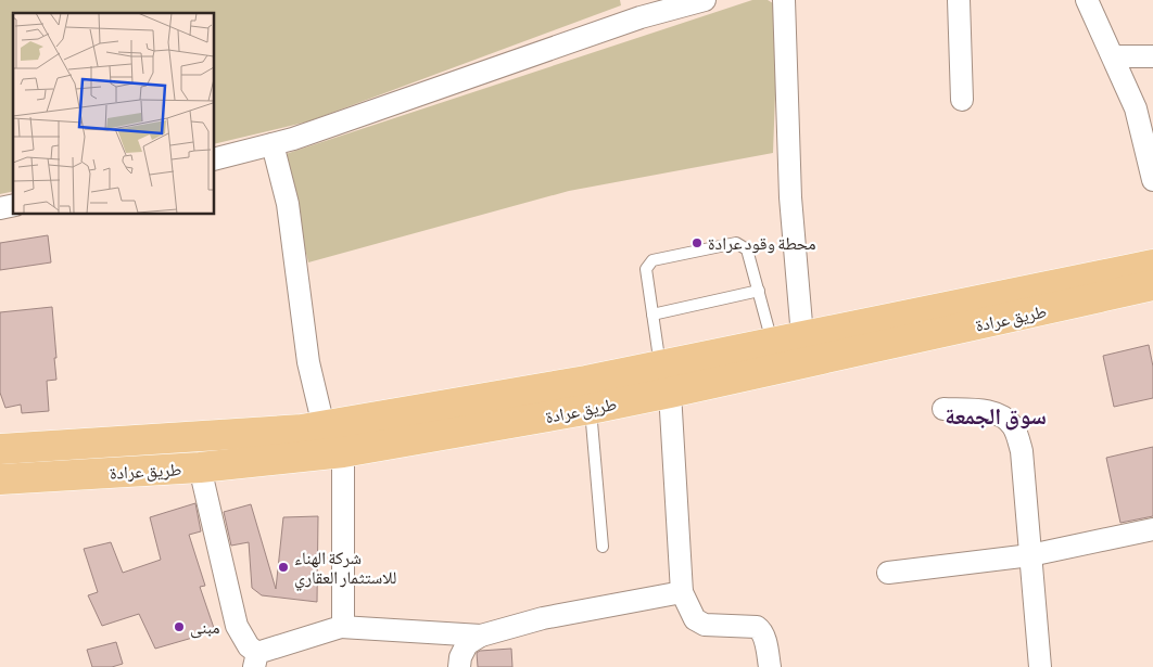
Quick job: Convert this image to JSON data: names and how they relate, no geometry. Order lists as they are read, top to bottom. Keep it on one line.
{"streets":{"main road":["طريق عرادة"]},"districts":["سوق الجمعة"],"places":["محطة وقود عرادة","شركة الهناء للاستثمار العقاري","مبنى"]}
